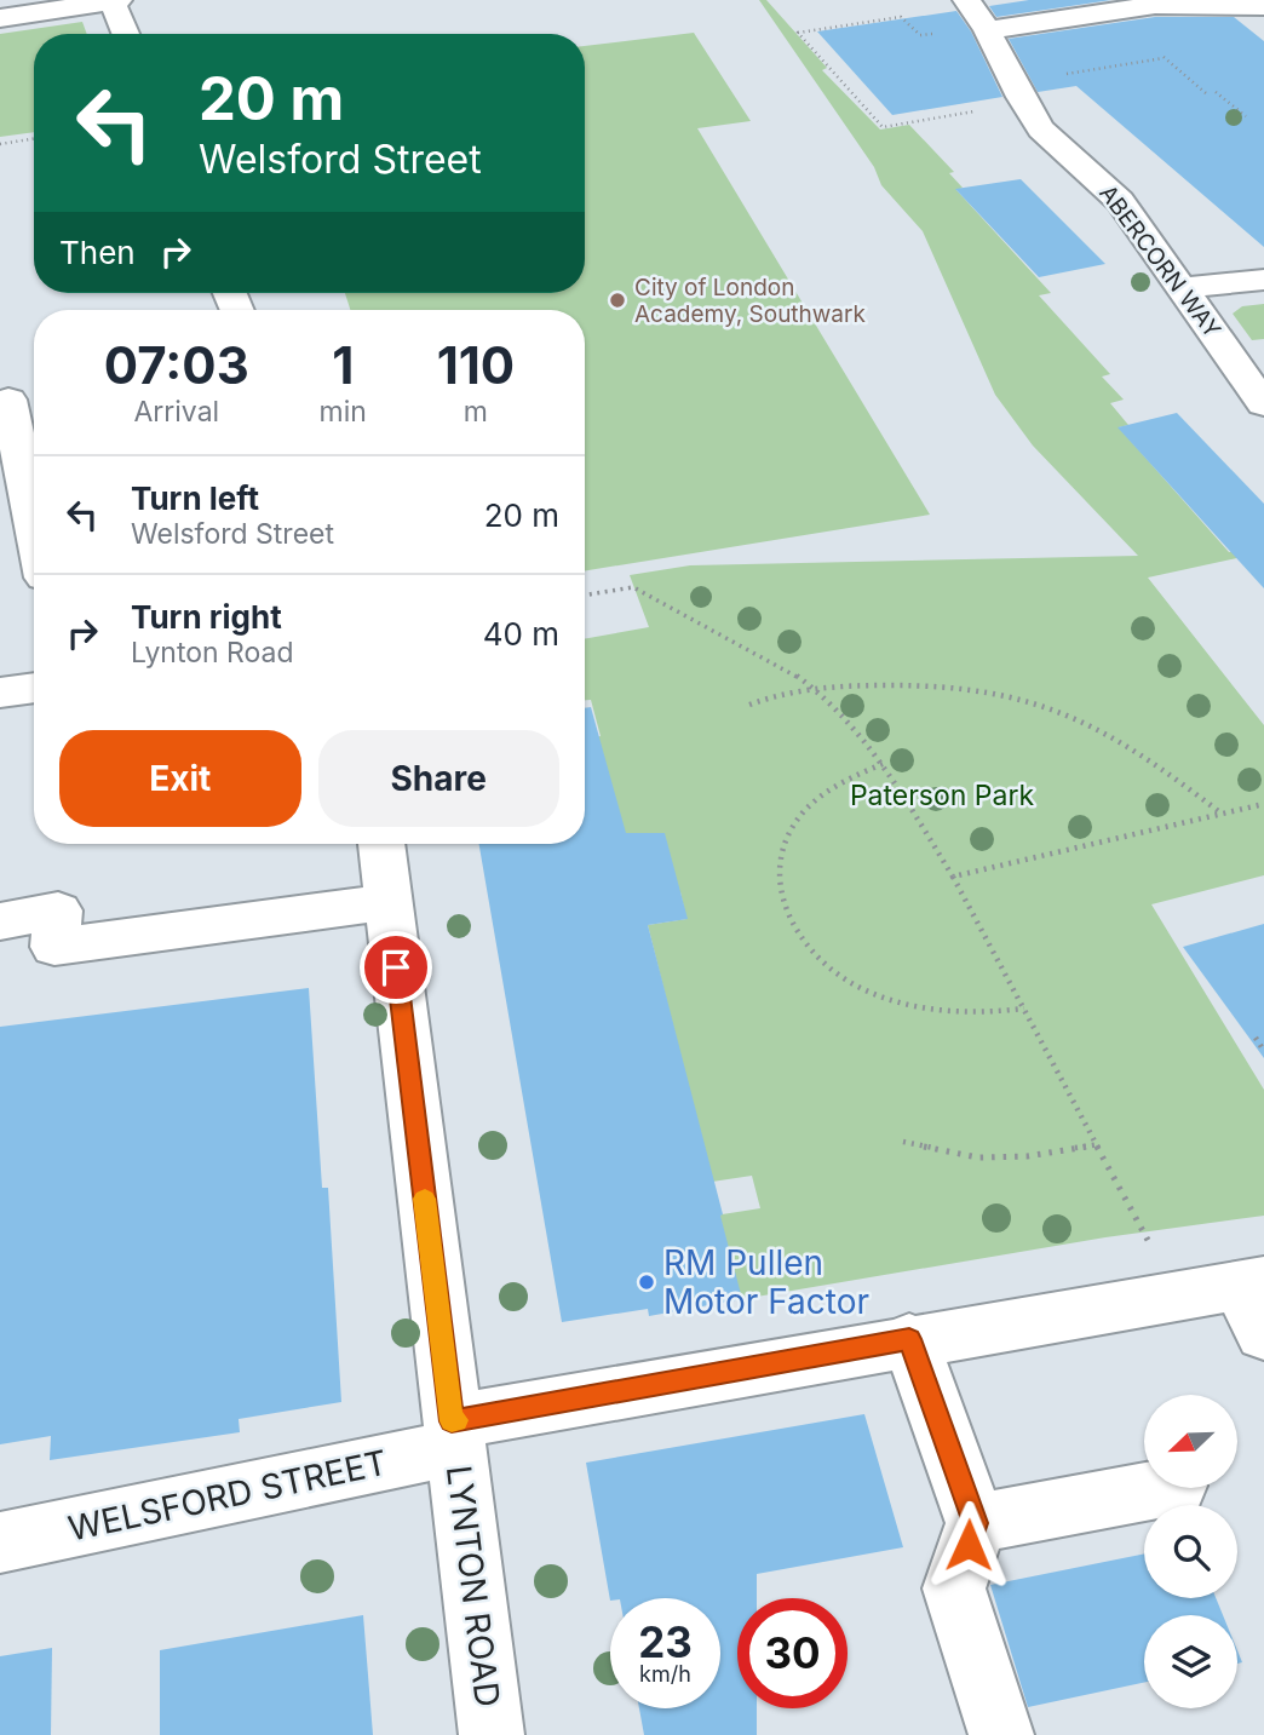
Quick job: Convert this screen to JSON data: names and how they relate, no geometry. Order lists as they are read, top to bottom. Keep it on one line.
{"streets":{"street":["ABERCORN WAY","WELSFORD STREET","LYNTON ROAD"]},"crossings":[["WELSFORD STREET","LYNTON ROAD"]],"parks":["Paterson Park"],"places":["City of London Academy, Southwark","RM Pullen Motor Factor"],"north":"bottom left","page":{"turn":["20 m","Welsford Street"],"then":"Then","eta":["07:03","Arrival","1","min","110","m"],"list":[{"name":"Turn left","note":"Welsford Street","value":"20 m"},{"name":"Turn right","note":"Lynton Road","value":"40 m"}],"buttons":["Exit","Share"],"speed":"23 km/h","limit":"30"}}
